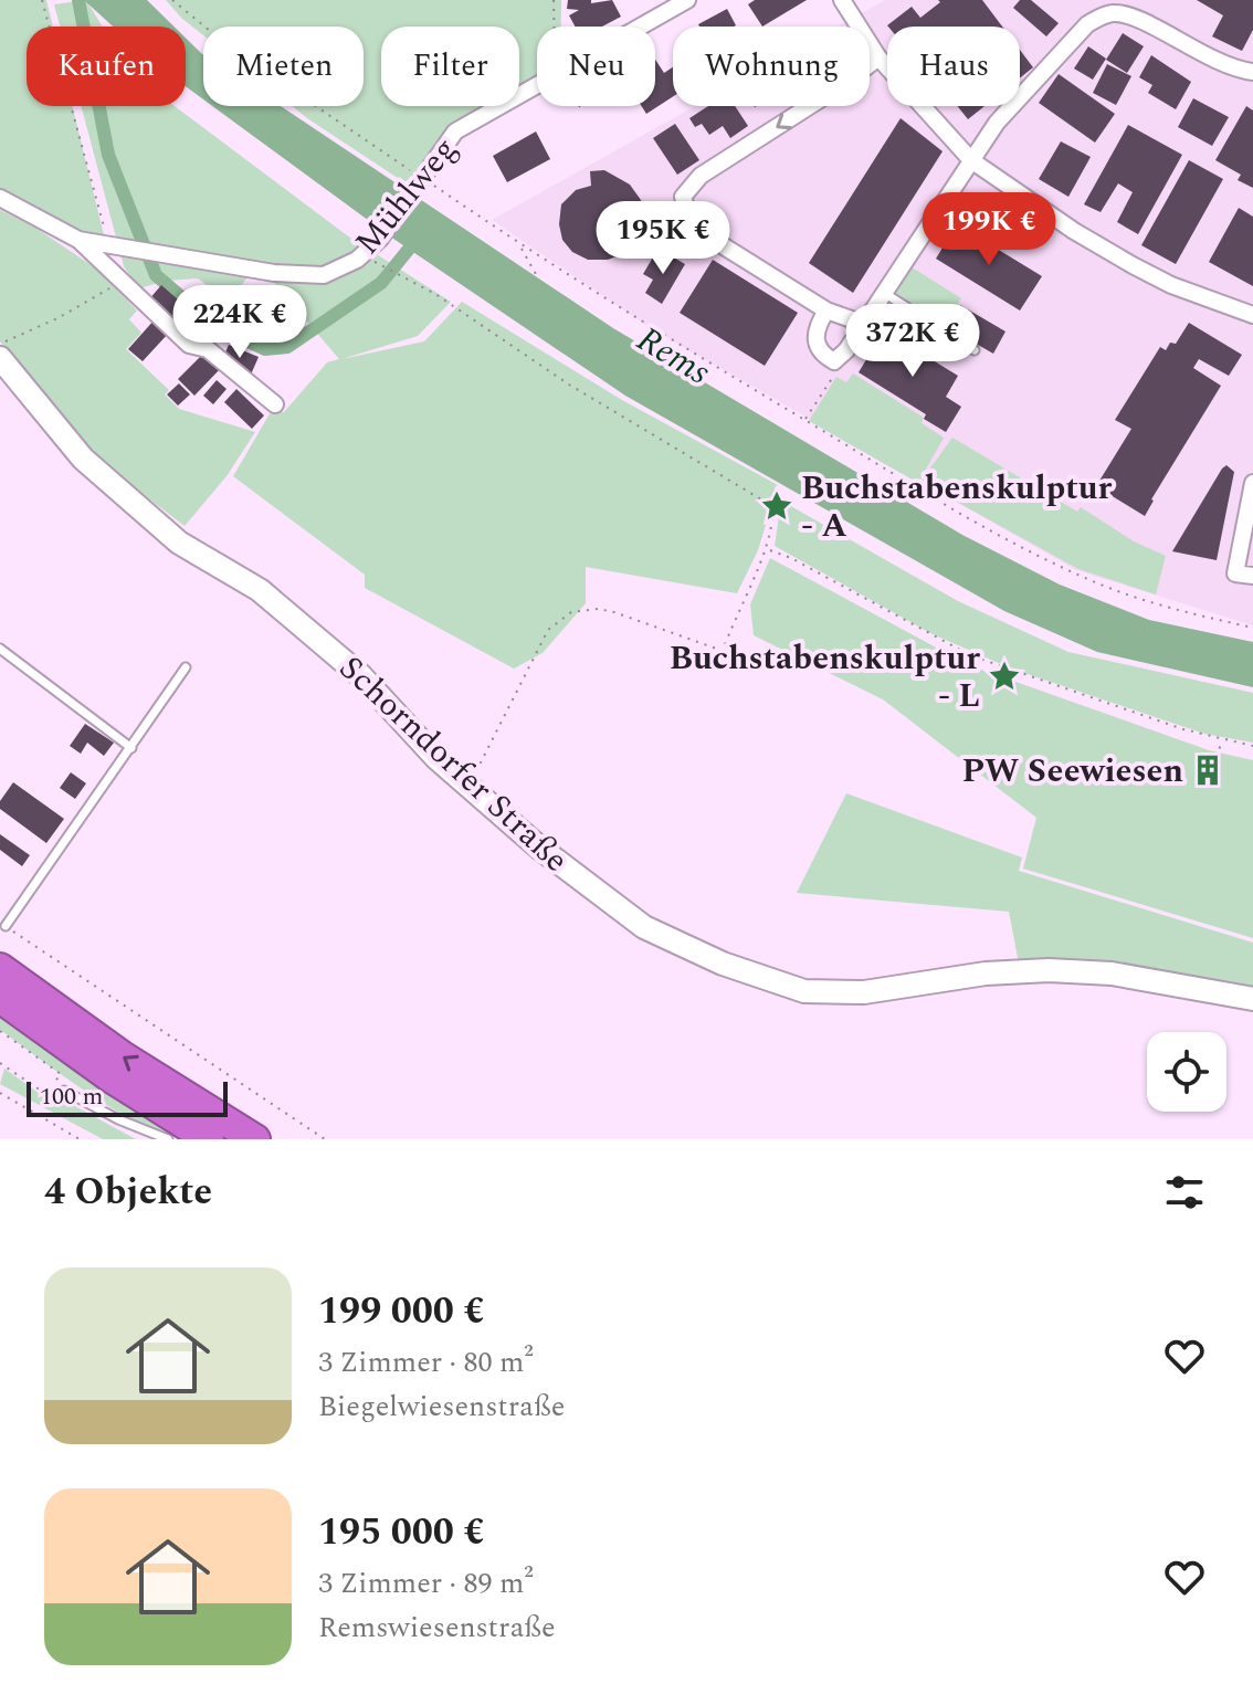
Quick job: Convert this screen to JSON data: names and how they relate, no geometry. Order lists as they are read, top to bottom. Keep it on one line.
{"streets":{"main road":["Schorndorfer Straße"],"street":["Mühlweg"]},"water":["Rems"],"places":{"place":["Buchstabenskulptur - A","Buchstabenskulptur - L"],"building":["PW Seewiesen"]},"scale_bar":"100 m","page":{"chip":["Kaufen","Mieten","Filter","Neu","Wohnung","Haus"],"price":["199K €","195K €","224K €","372K €"],"scale":"100 m","heading":"4 Objekte","list":[{"name":"199 000 €","note":"3 Zimmer · 80 m² · Biegelwiesenstraße"},{"name":"195 000 €","note":"3 Zimmer · 89 m² · Remswiesenstraße"}]}}
